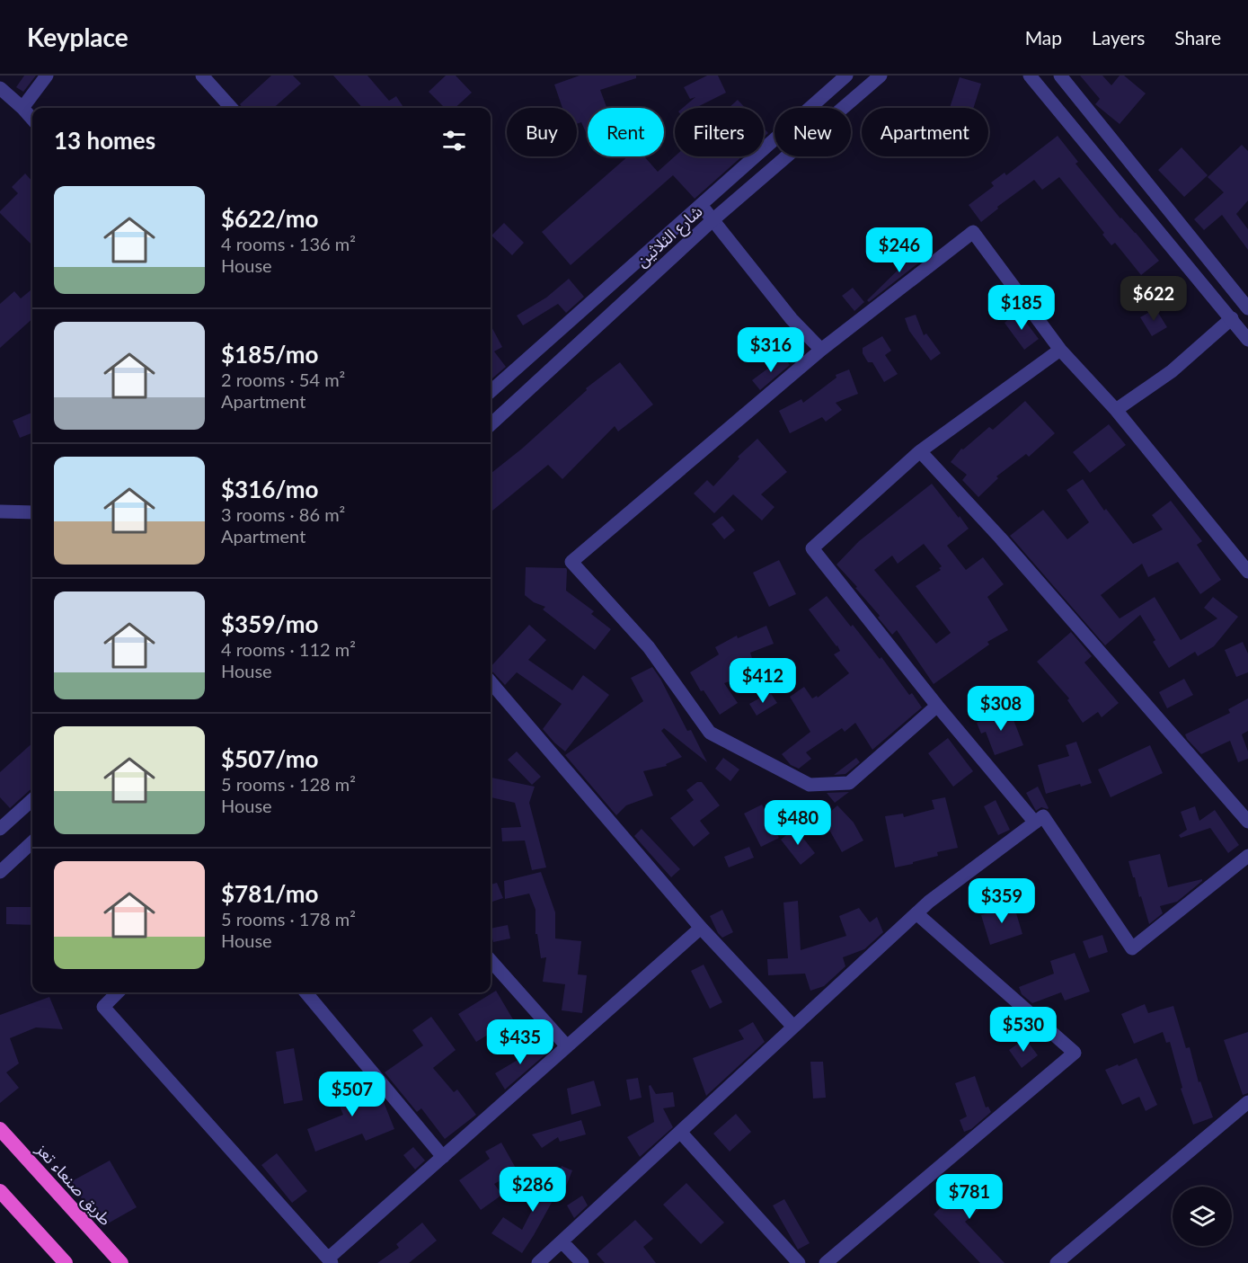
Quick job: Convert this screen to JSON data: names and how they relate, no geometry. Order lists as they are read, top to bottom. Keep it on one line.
{"streets":{"highway":["طريق صنعاء تعز"],"street":["شارع الثلاثين"]},"page":{"header":"Keyplace","nav":["Map","Layers","Share"],"chip":["Buy","Rent","Filters","New","Apartment"],"heading":"13 homes","list":[{"name":"$622/mo","note":"4 rooms · 136 m² · House"},{"name":"$185/mo","note":"2 rooms · 54 m² · Apartment"},{"name":"$316/mo","note":"3 rooms · 86 m² · Apartment"},{"name":"$359/mo","note":"4 rooms · 112 m² · House"},{"name":"$507/mo","note":"5 rooms · 128 m² · House"},{"name":"$781/mo","note":"5 rooms · 178 m² · House"}],"price":["$246","$622","$185","$316","$412","$308","$480","$359","$530","$435","$507","$286","$781"]}}
